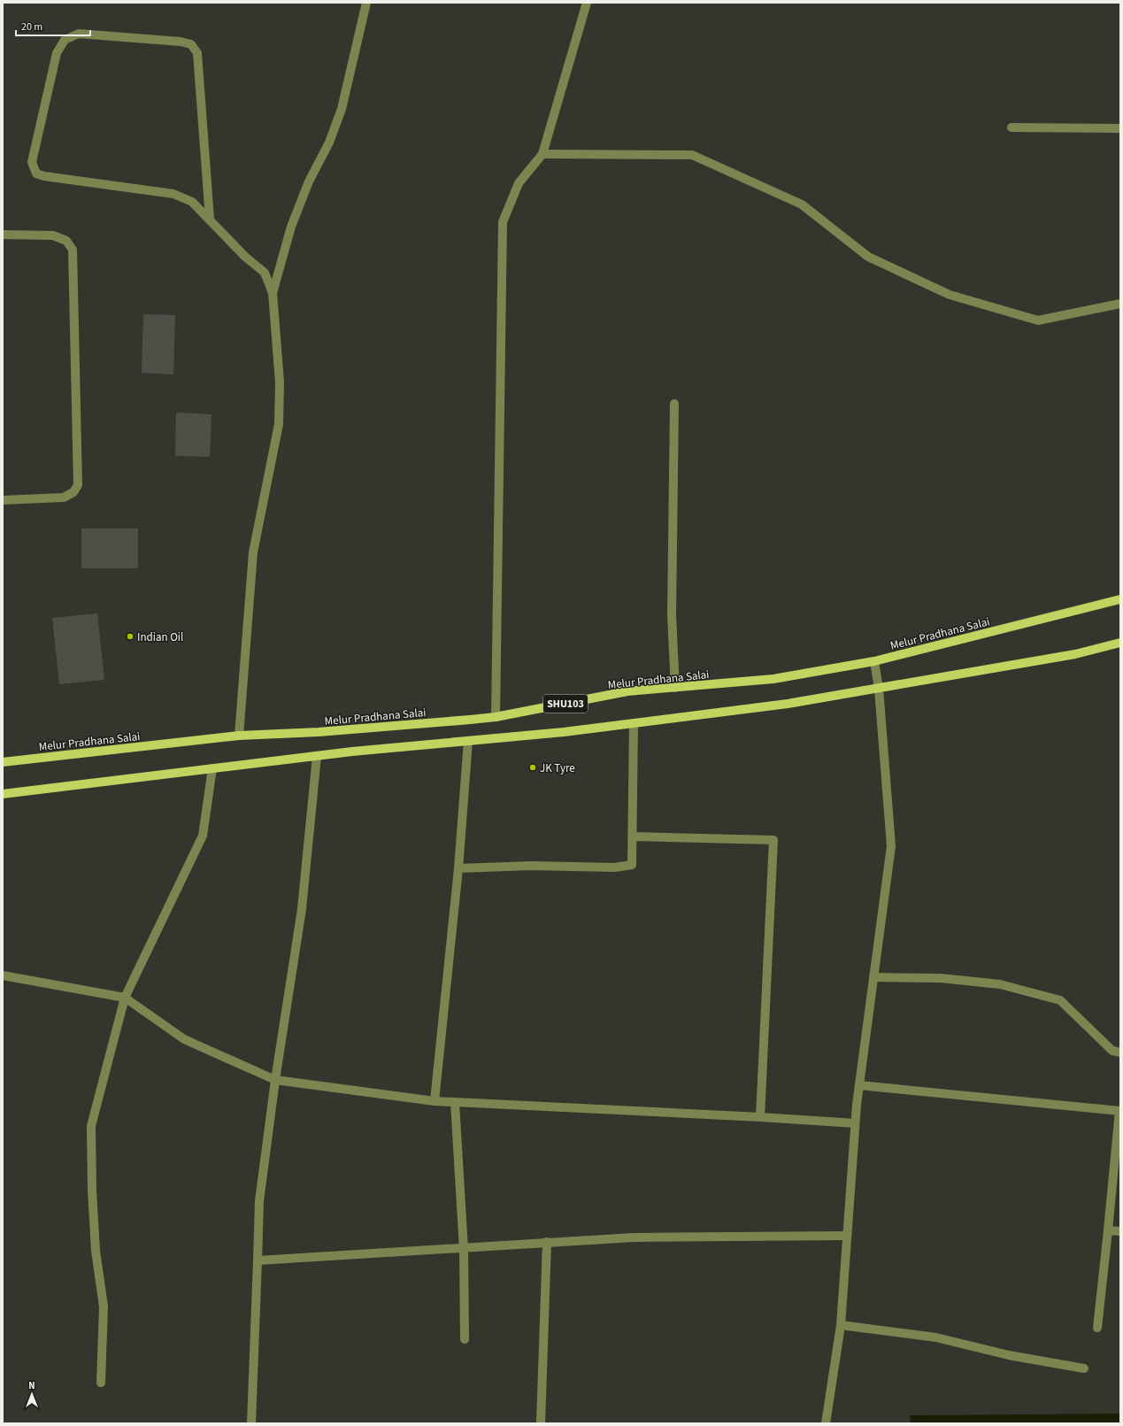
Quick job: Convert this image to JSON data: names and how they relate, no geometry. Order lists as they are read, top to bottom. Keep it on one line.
{"streets":{"main road":["Melur Pradhana Salai","SHU103"]},"places":["Indian Oil","JK Tyre"],"scale_bar":"20 m","north":"top"}
